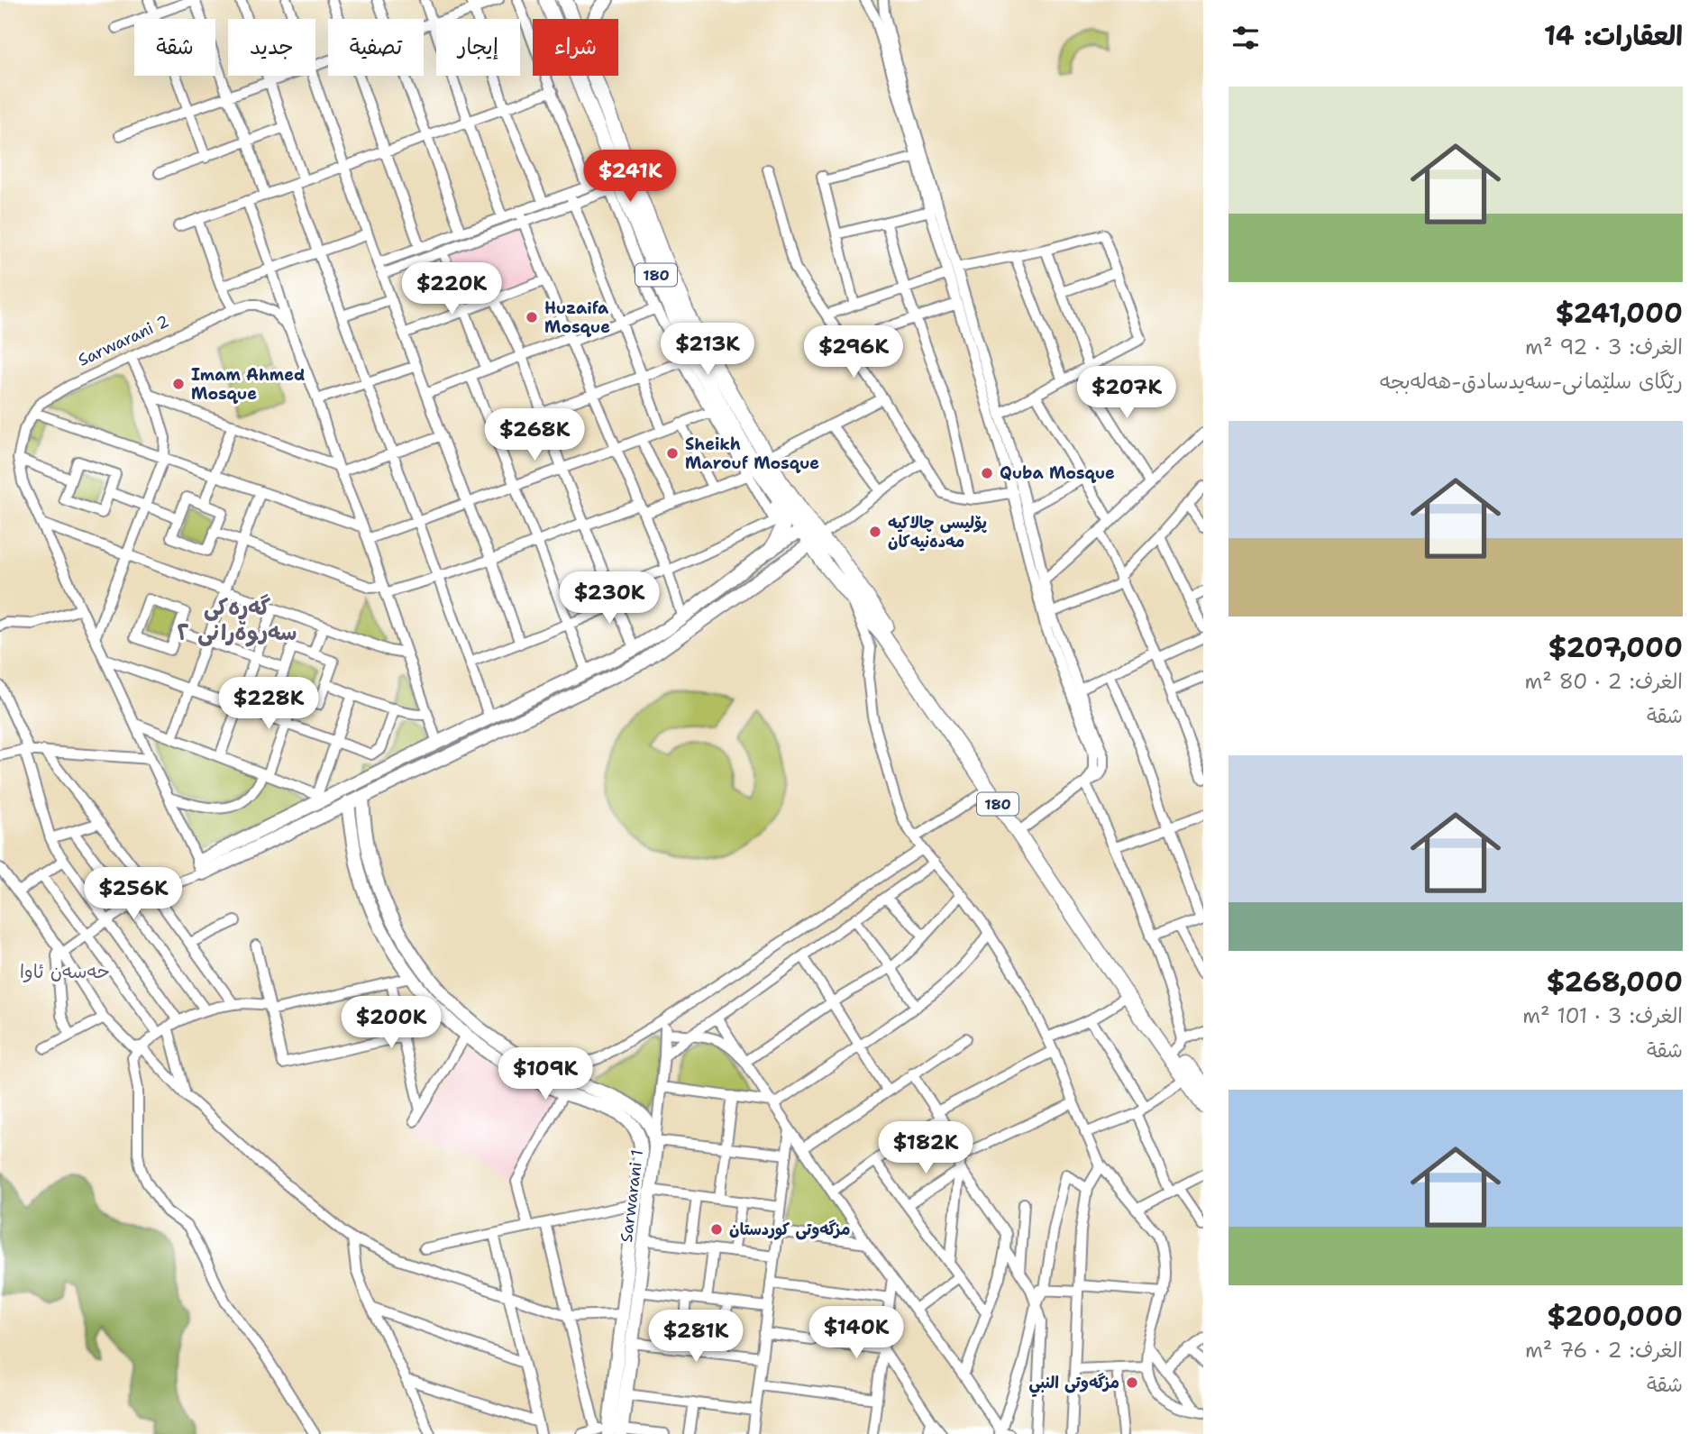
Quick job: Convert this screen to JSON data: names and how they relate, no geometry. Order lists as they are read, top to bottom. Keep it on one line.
{"streets":{"highway":["180"],"main road":["Sarwarani 1"],"street":["Sarwarani 2"]},"districts":["گەڕەکی سەروەرانی ٢","حەسەن ئاوا"],"places":["Huzaifa Mosque","Imam Ahmed Mosque","Sheikh Marouf Mosque","Quba Mosque","پۆلیسی چالاکیە مەدەنیەکان","مزگەوتی کوردستان","مزگەوتی النبي"],"page":{"heading":"العقارات: 14","chip":["شراء","إيجار","تصفية","جديد","شقة"],"list":[{"name":"$241,000","note":"الغرف: 3 · 92 m² · رێگای سلێمانی-سەیدسادق-هەلەبجە"},{"name":"$207,000","note":"الغرف: 2 · 80 m² · شقة"},{"name":"$268,000","note":"الغرف: 3 · 101 m² · شقة"},{"name":"$200,000","note":"الغرف: 2 · 76 m² · شقة"}],"price":["$241K","$220K","$213K","$296K","$207K","$268K","$230K","$228K","$256K","$200K","$109K","$182K","$140K","$281K"]}}
